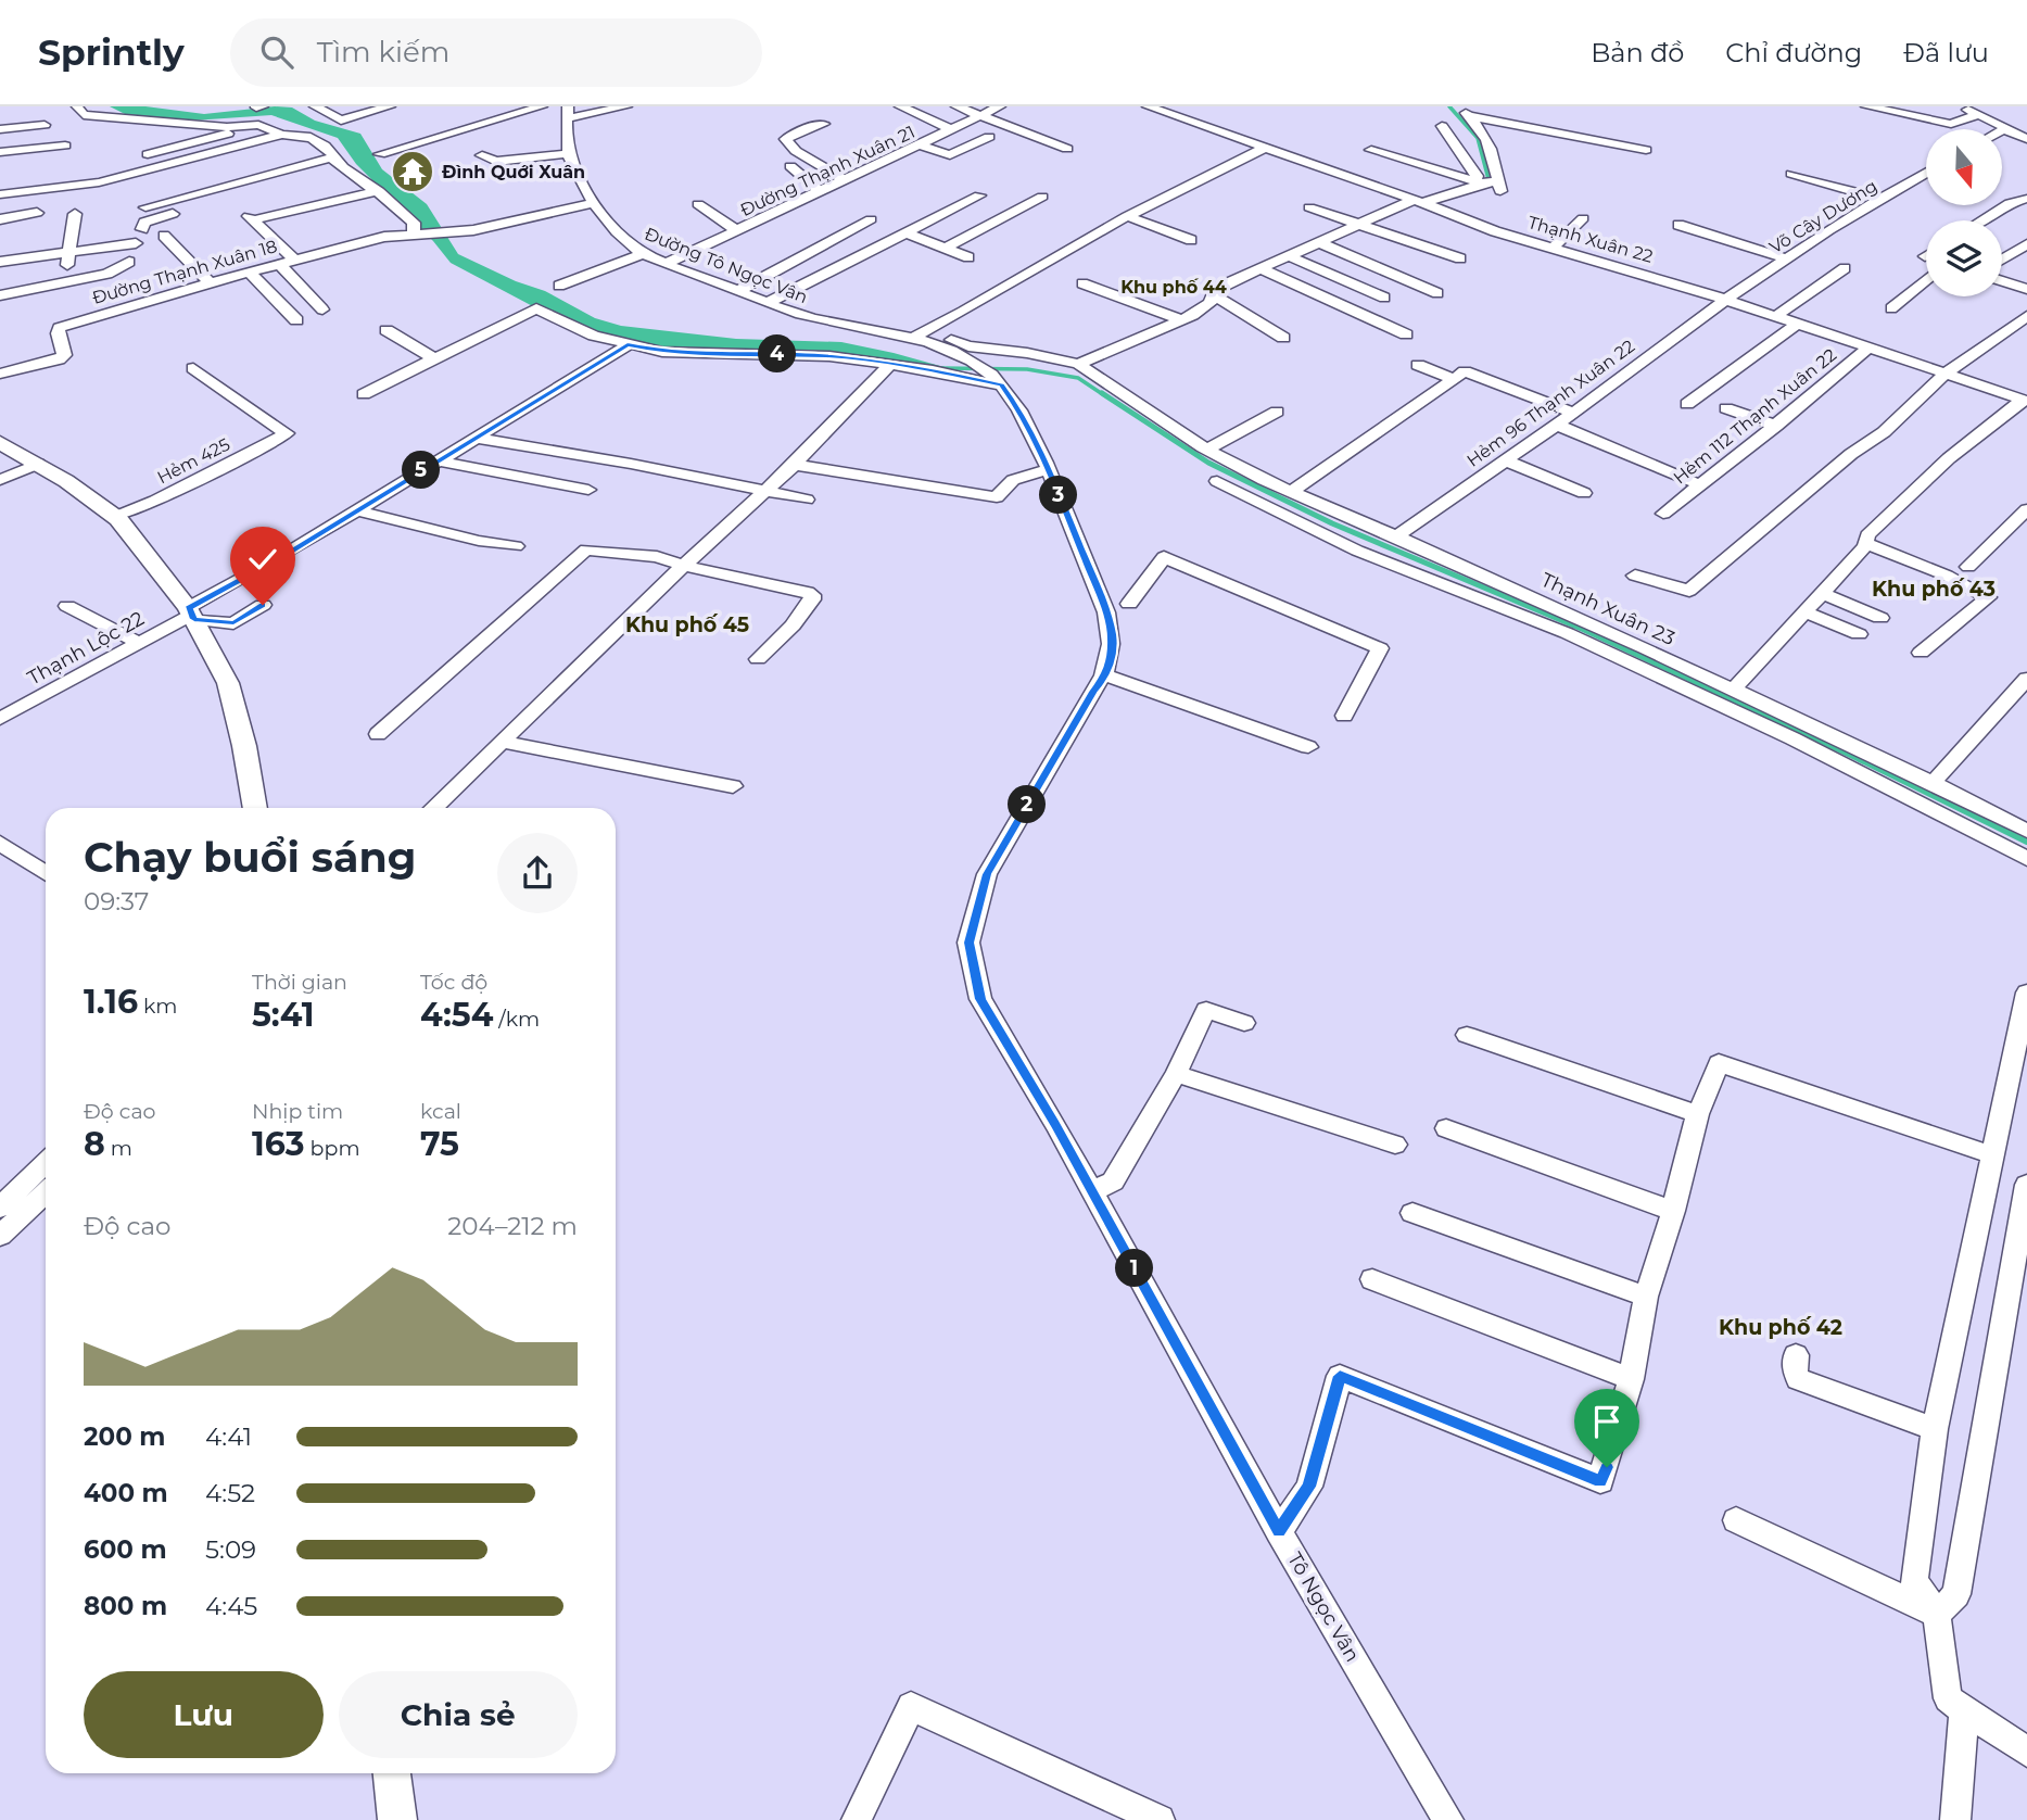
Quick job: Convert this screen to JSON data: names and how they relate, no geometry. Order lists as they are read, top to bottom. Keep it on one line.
{"streets":{"street":["Đường Thạnh Xuân 21","Võ Cây Dương","Thạnh Xuân 22","Đường Tô Ngọc Vân","Đường Thạnh Xuân 18","Hẻm 96 Thạnh Xuân 22","Hẻm 112 Thạnh Xuân 22","Hẻm 425","Thạnh Xuân 23","Thạnh Lộc 22","Tô Ngọc Vân"]},"crossings":[["Đường Thạnh Xuân 21","Đường Tô Ngọc Vân"],["Võ Cây Dương","Thạnh Xuân 22"],["Võ Cây Dương","Hẻm 96 Thạnh Xuân 22"],["Thạnh Xuân 22","Hẻm 96 Thạnh Xuân 22"],["Thạnh Xuân 22","Hẻm 112 Thạnh Xuân 22"],["Đường Tô Ngọc Vân","Đường Thạnh Xuân 18"],["Đường Tô Ngọc Vân","Tô Ngọc Vân"],["Hẻm 96 Thạnh Xuân 22","Thạnh Xuân 23"]],"districts":["Khu phố 44","Khu phố 43","Khu phố 45","Khu phố 42"],"places":{"temple":["Đình Quới Xuân"]},"north":"bottom","page":{"header":"Sprintly","search":"Tìm kiếm","nav":["Bản đồ","Chỉ đường","Đã lưu"],"pins":["4","5","3","2","1"],"heading":["Chạy buổi sáng","09:37"],"stats":[["1.16 km"],["Thời gian","5:41"],["Tốc độ","4:54 /km"],["Độ cao","8 m"],["Nhịp tim","163 bpm"],["kcal","75"]],"chart":["Độ cao","204–212 m"],"list":[{"name":"200 m","note":"4:41"},{"name":"400 m","note":"4:52"},{"name":"600 m","note":"5:09"},{"name":"800 m","note":"4:45"}],"buttons":["Lưu","Chia sẻ"]}}
